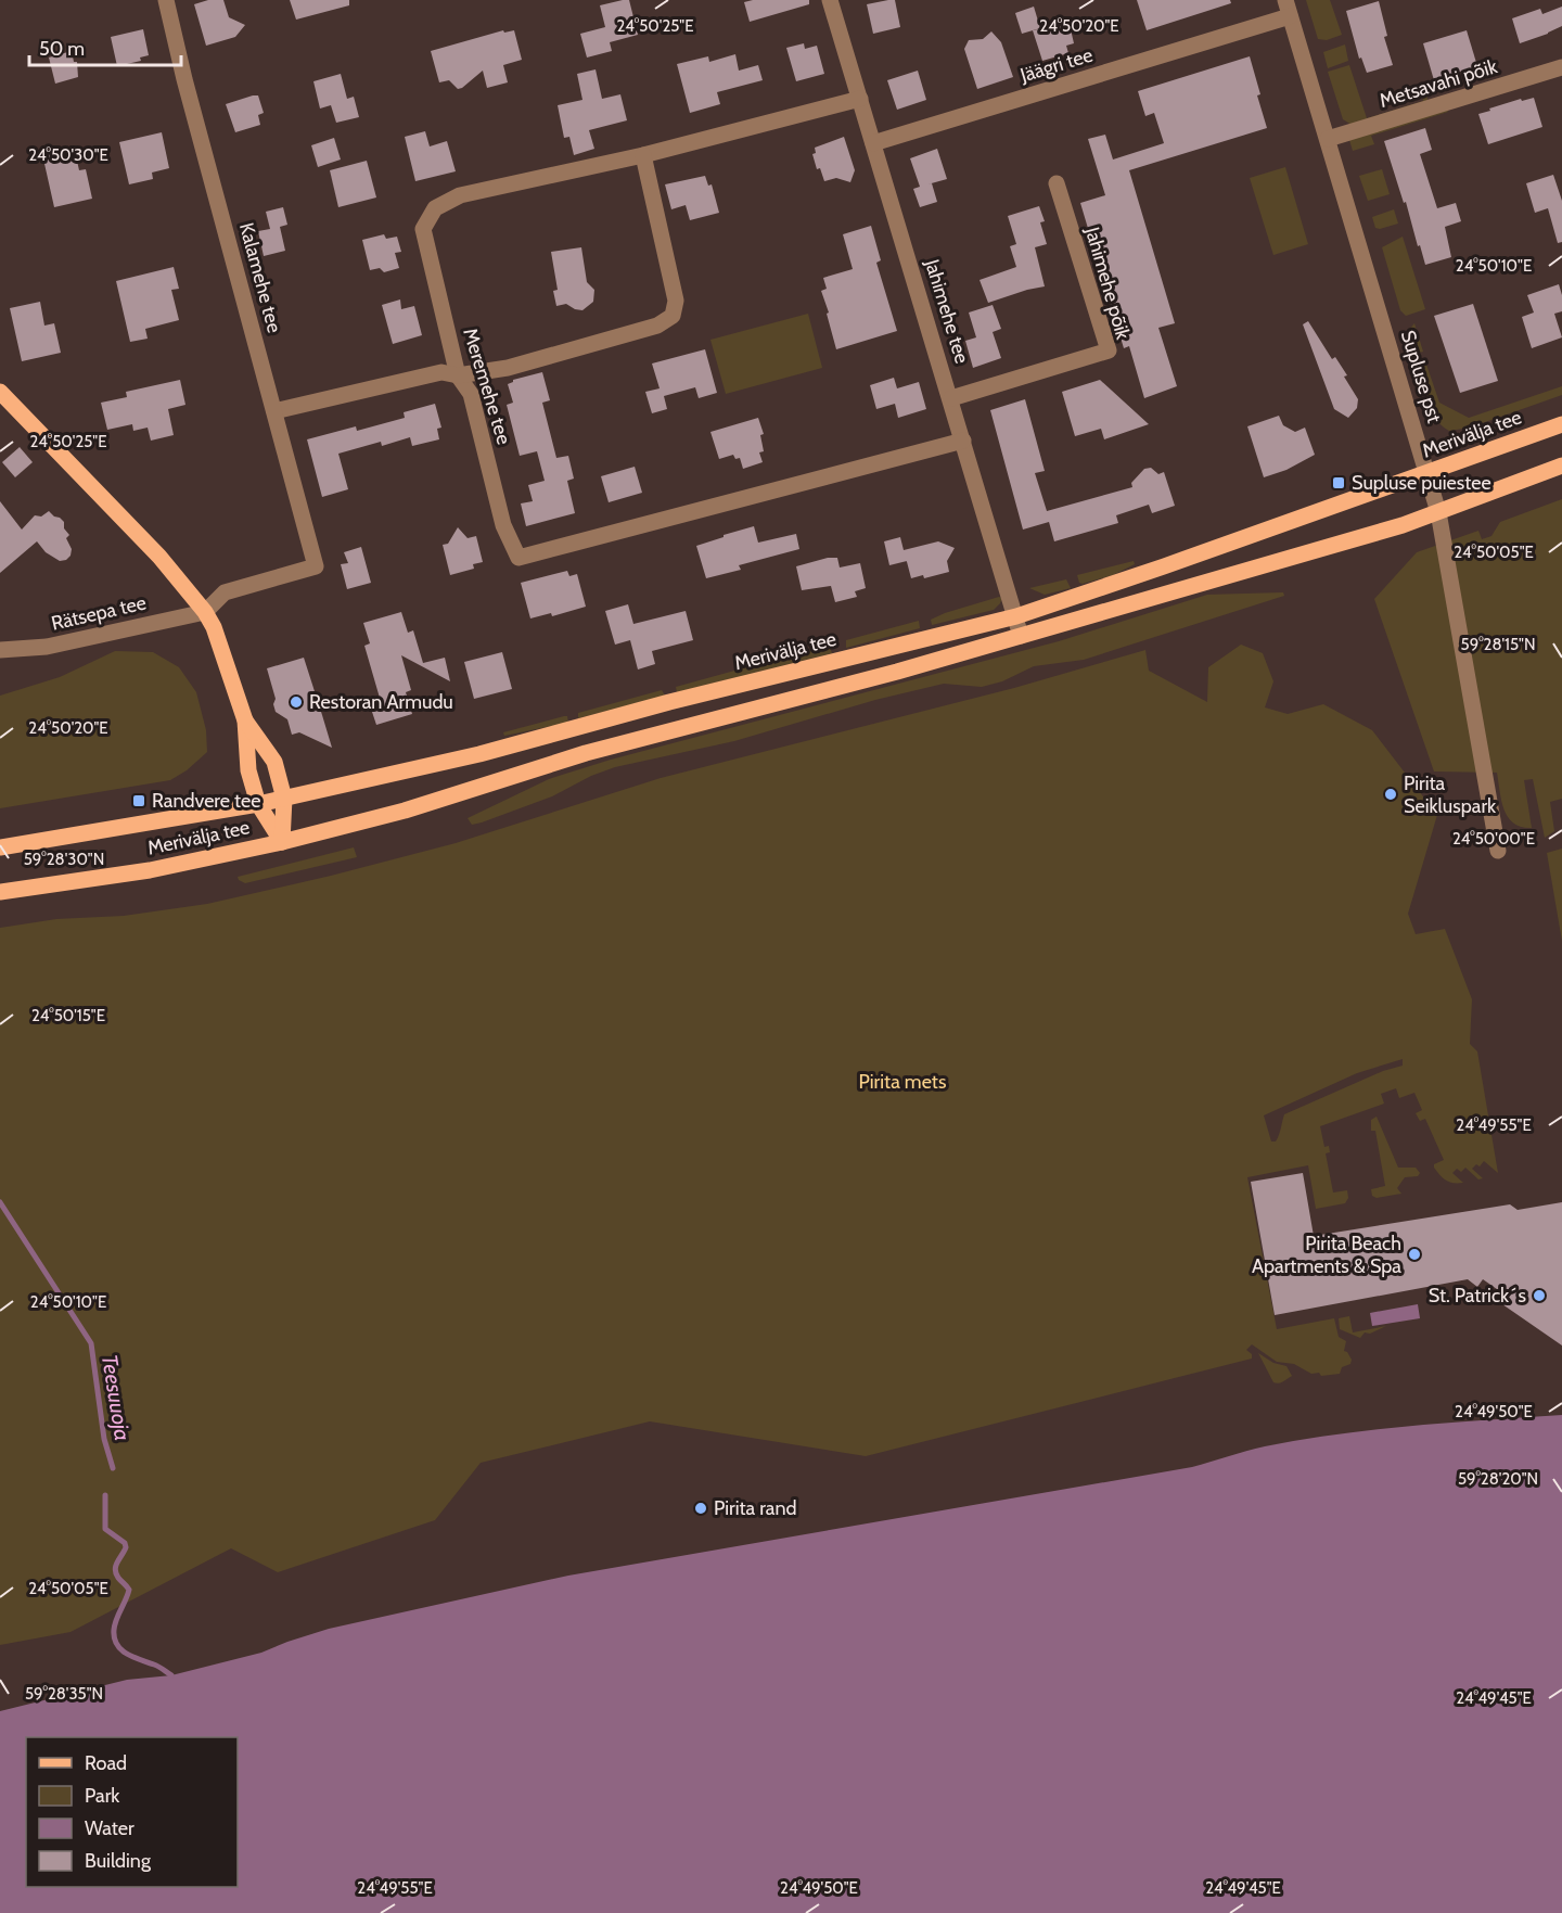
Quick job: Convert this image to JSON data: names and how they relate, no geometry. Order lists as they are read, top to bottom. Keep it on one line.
{"streets":{"main road":["Merivälja tee"],"street":["Jäägri tee","Metsavahi põik","Kalamehe tee","Jahimehe põik","Jahimehe tee","Supluse pst","Meremehe tee","Rätsepa tee"]},"crossings":[["Jäägri tee","Jahimehe tee"],["Jäägri tee","Supluse pst"],["Metsavahi põik","Supluse pst"],["Kalamehe tee","Rätsepa tee"],["Jahimehe põik","Jahimehe tee"],["Jahimehe tee","Meremehe tee"],["Jahimehe tee","Merivälja tee"],["Supluse pst","Merivälja tee"]],"water":["Teesuuoja"],"parks":["Pirita mets"],"places":{"transit":["Supluse puiestee","Randvere tee"],"other":["Restoran Armudu","Pirita Seikluspark","Pirita Beach Apartments & Spa","St. Patrick´s","Pirita rand"]},"legend":["Road","Park","Water","Building"],"scale_bar":"50 m","coordinates":["24°50'25\"E","24°50'20\"E","24°50'30\"E","24°50'10\"E","24°50'05\"E","59°28'15\"N","24°50'00\"E","59°28'30\"N","24°50'15\"E","24°49'55\"E","24°49'50\"E","59°28'20\"N","59°28'35\"N","24°49'45\"E"]}
